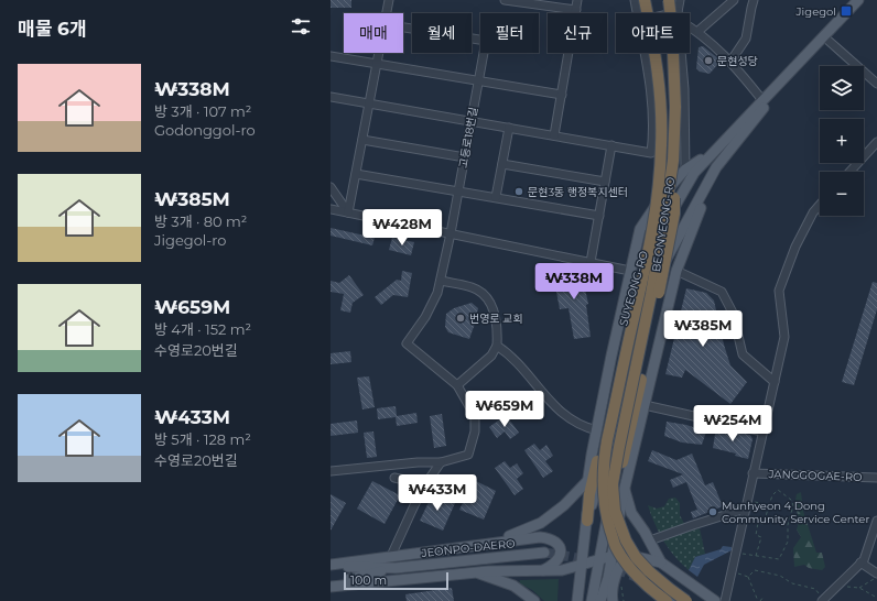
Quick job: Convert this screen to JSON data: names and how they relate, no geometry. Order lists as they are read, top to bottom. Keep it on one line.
{"streets":{"highway":["BEONYEONG-RO"],"main road":["SUYEONG-RO","JEONPO-DAERO"],"street":["고등로18번길","JANGGOGAE-RO"]},"places":{"transit":["Jigegol"],"other":["문현성당","문현3동 행정복지센터","번영로 교회","Munhyeon 4 Dong Community Service Center"]},"scale_bar":"100 m","page":{"heading":"매물 6개","chip":["매매","월세","필터","신규","아파트"],"list":[{"name":"₩338M","note":"방 3개 · 107 m² · Godonggol-ro"},{"name":"₩385M","note":"방 3개 · 80 m² · Jigegol-ro"},{"name":"₩659M","note":"방 4개 · 152 m² · 수영로20번길"},{"name":"₩433M","note":"방 5개 · 128 m² · 수영로20번길"}],"map_buttons":["+","−"],"price":["₩428M","₩338M","₩385M","₩659M","₩254M","₩433M"],"scale":"100 m"}}
